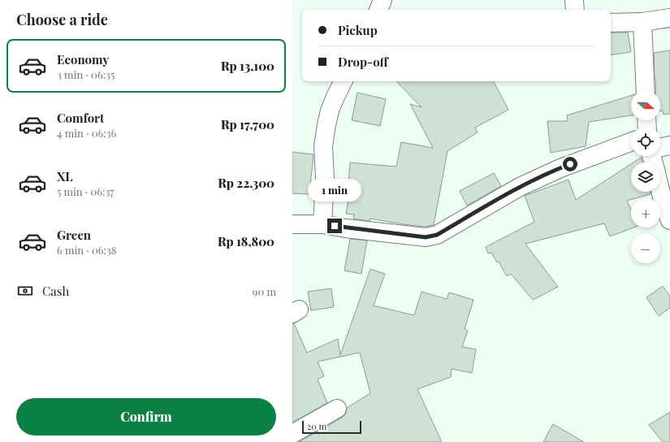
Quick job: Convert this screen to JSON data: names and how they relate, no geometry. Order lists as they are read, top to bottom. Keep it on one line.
{"scale_bar":"20 m","north":"right","page":{"heading":"Choose a ride","banner":["Pickup","Drop-off"],"list":[{"name":"Economy","note":"3 min · 06:35","value":"Rp 13,100"},{"name":"Comfort","note":"4 min · 06:36","value":"Rp 17,700"},{"name":"XL","note":"5 min · 06:37","value":"Rp 22,300"},{"name":"Green","note":"6 min · 06:38","value":"Rp 18,800"}],"map_buttons":["+","−"],"bubble":"1 min","pay":["Cash","90 m"],"buttons":"Confirm","scale":"20 m"}}
